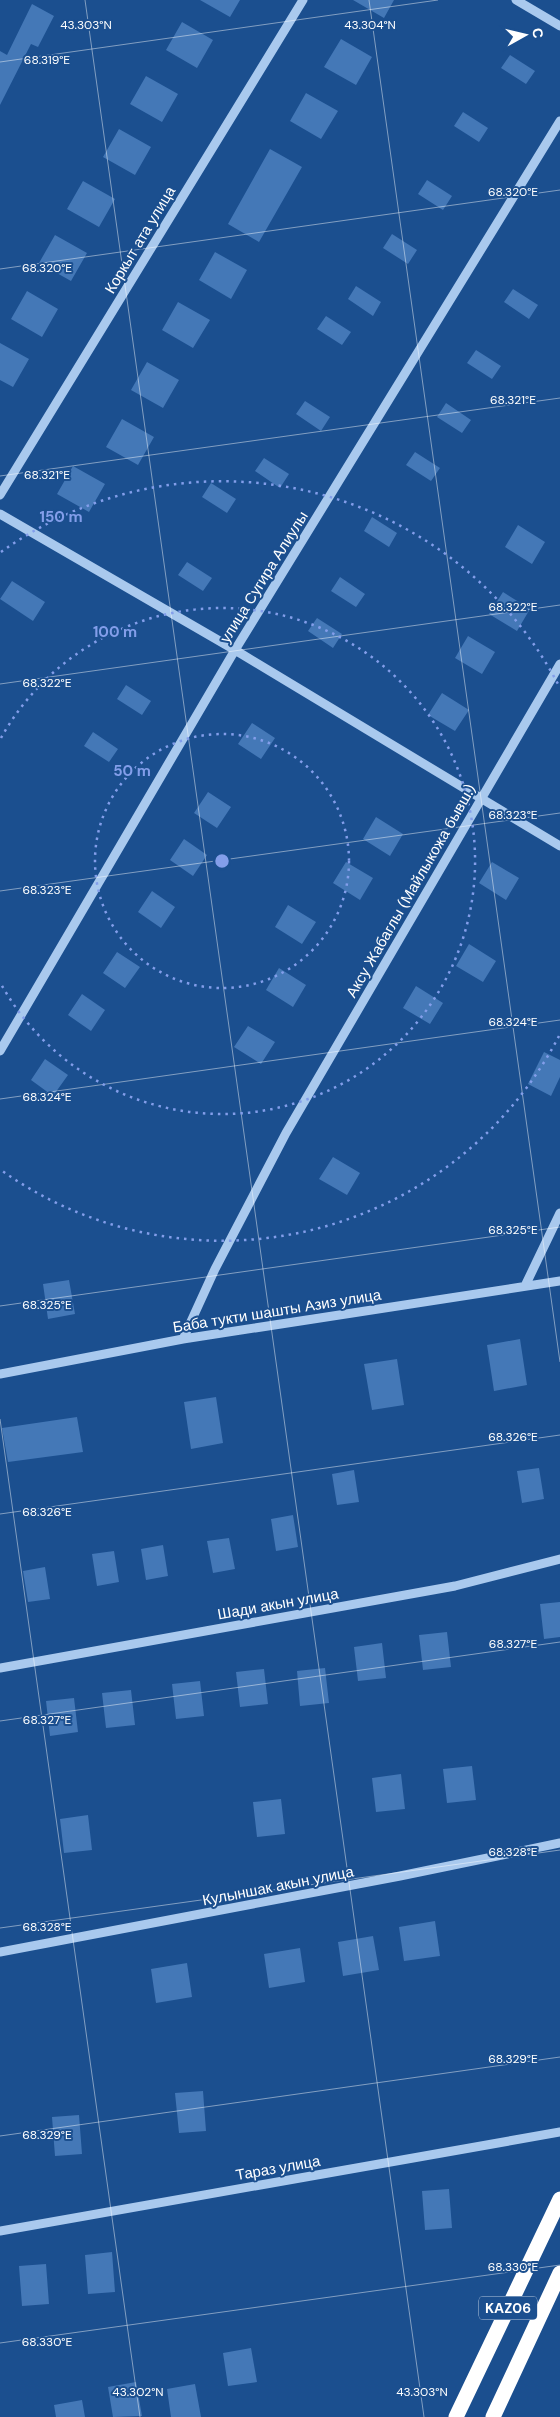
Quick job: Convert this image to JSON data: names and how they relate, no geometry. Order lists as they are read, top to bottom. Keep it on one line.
{"streets":{"highway":["KАZ06"],"street":["Коркыт ата улица","улица Сугира Алиулы","Аксу Жабаглы (Майлыкожа бывш.)","Баба тукти шашты Азиз улица","Шади акын улица","Кулыншак акын улица","Тараз улица"]},"crossings":[["Аксу Жабаглы (Майлыкожа бывш.)","Баба тукти шашты Азиз улица"]],"north":"right","coordinates":["43.303°N","43.304°N","68.319°E","68.320°E","68.321°E","68.322°E","68.323°E","68.324°E","68.325°E","68.326°E","68.327°E","68.328°E","68.329°E","68.330°E","43.302°N"],"rings":["150 m","100 m","50 m"]}
